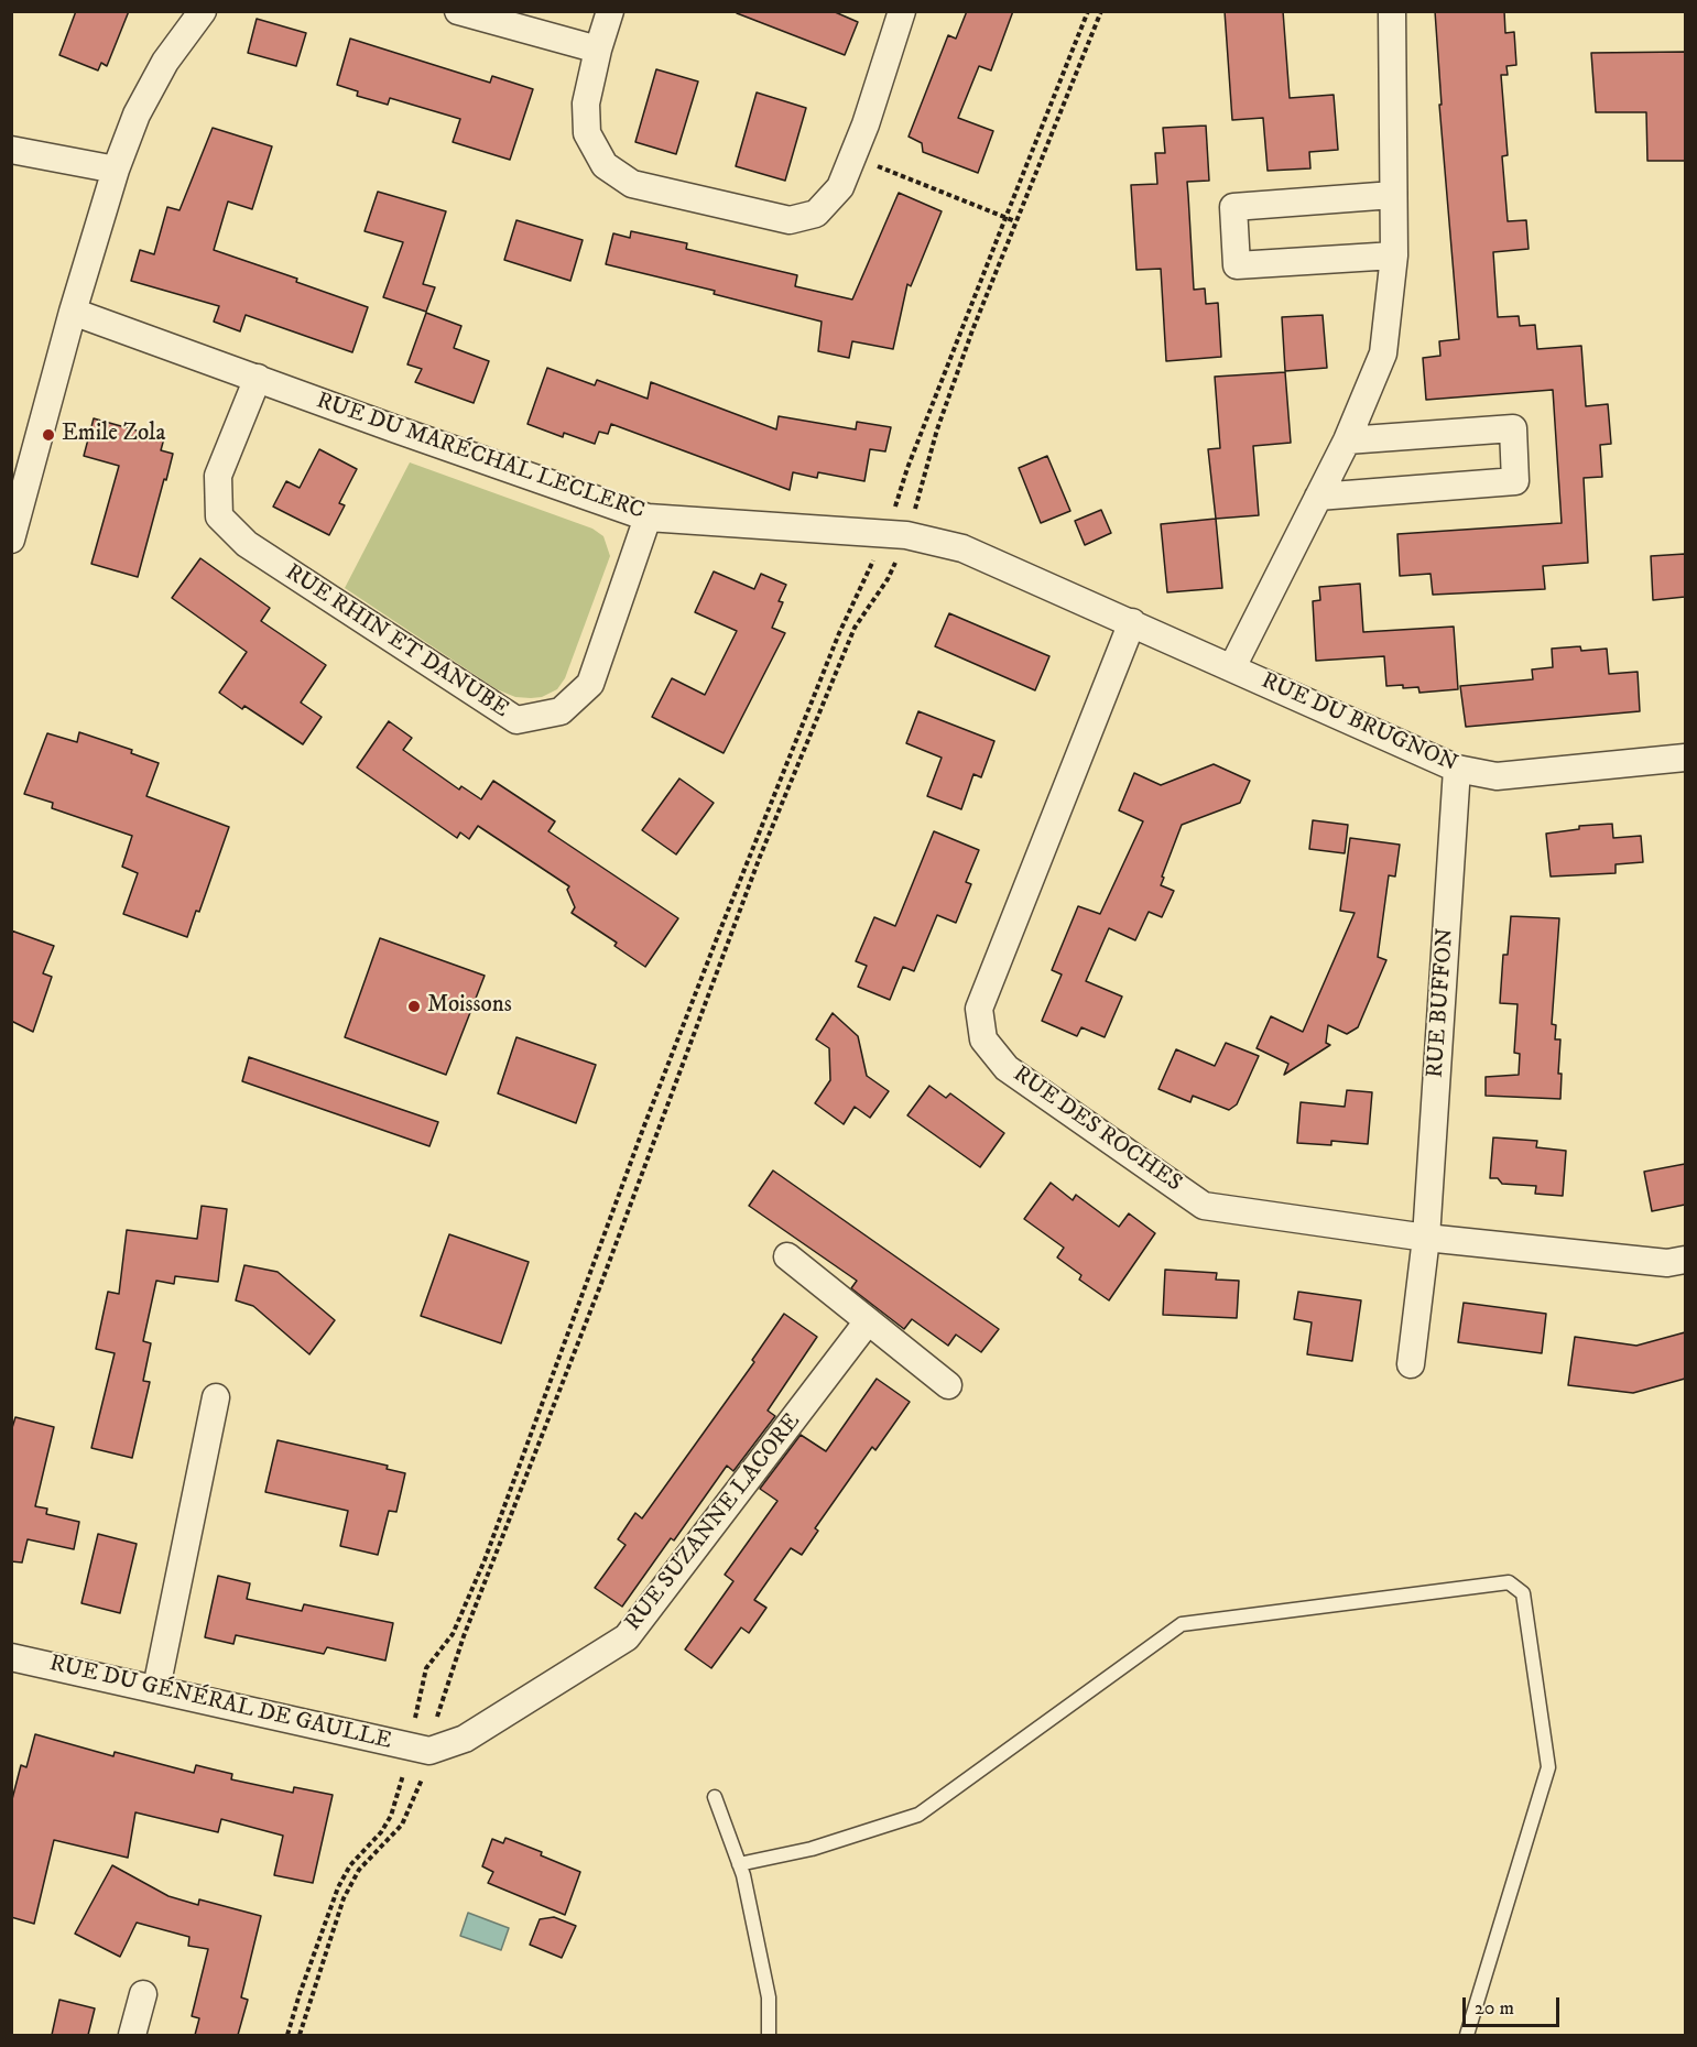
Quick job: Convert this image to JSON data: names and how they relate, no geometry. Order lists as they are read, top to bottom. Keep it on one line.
{"streets":{"street":["RUE DU MARÉCHAL LECLERC","RUE RHIN ET DANUBE","RUE DU BRUGNON","RUE BUFFON","RUE DES ROCHES","RUE SUZANNE LACORE","RUE DU GÉNÉRAL DE GAULLE"]},"crossings":[["RUE DU MARÉCHAL LECLERC","RUE RHIN ET DANUBE"],["RUE DU MARÉCHAL LECLERC","RUE DU BRUGNON"],["RUE DU MARÉCHAL LECLERC","RUE DES ROCHES"],["RUE DU BRUGNON","RUE BUFFON"],["RUE BUFFON","RUE DES ROCHES"],["RUE SUZANNE LACORE","RUE DU GÉNÉRAL DE GAULLE"]],"places":["Emile Zola","Moissons"],"scale_bar":"20 m"}
